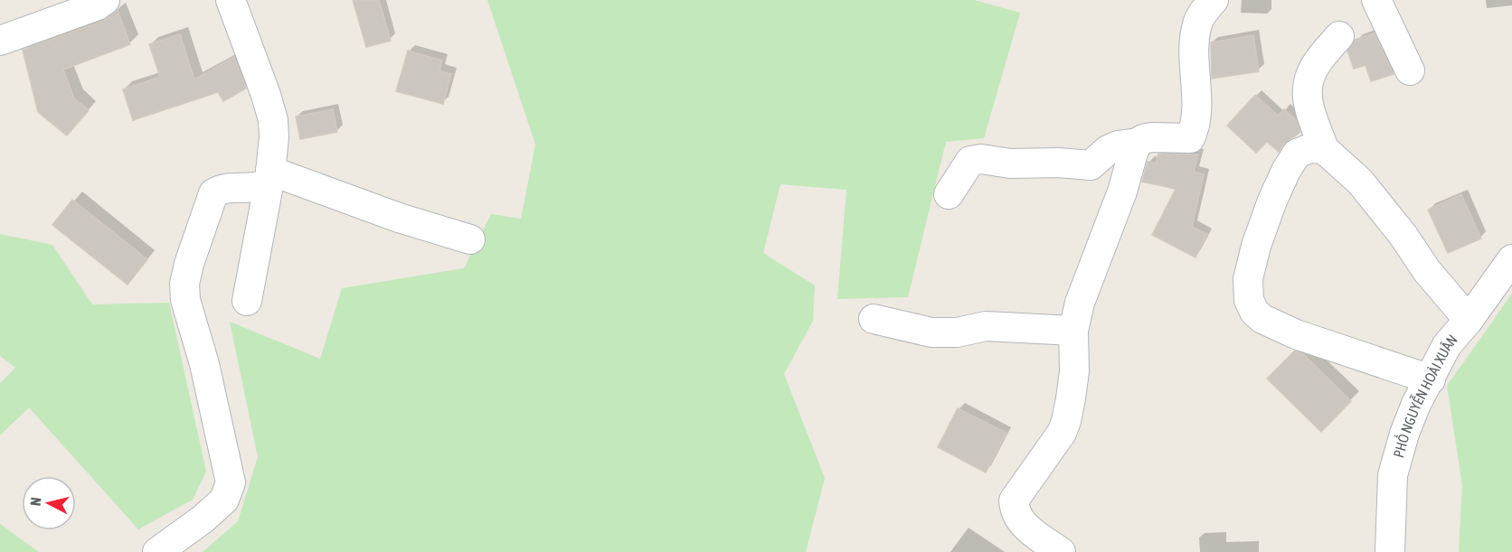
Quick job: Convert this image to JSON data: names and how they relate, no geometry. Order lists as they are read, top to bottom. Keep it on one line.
{"streets":{"street":["PHỐ NGUYỄN HOÀI XUÂN"]},"north":"left"}
